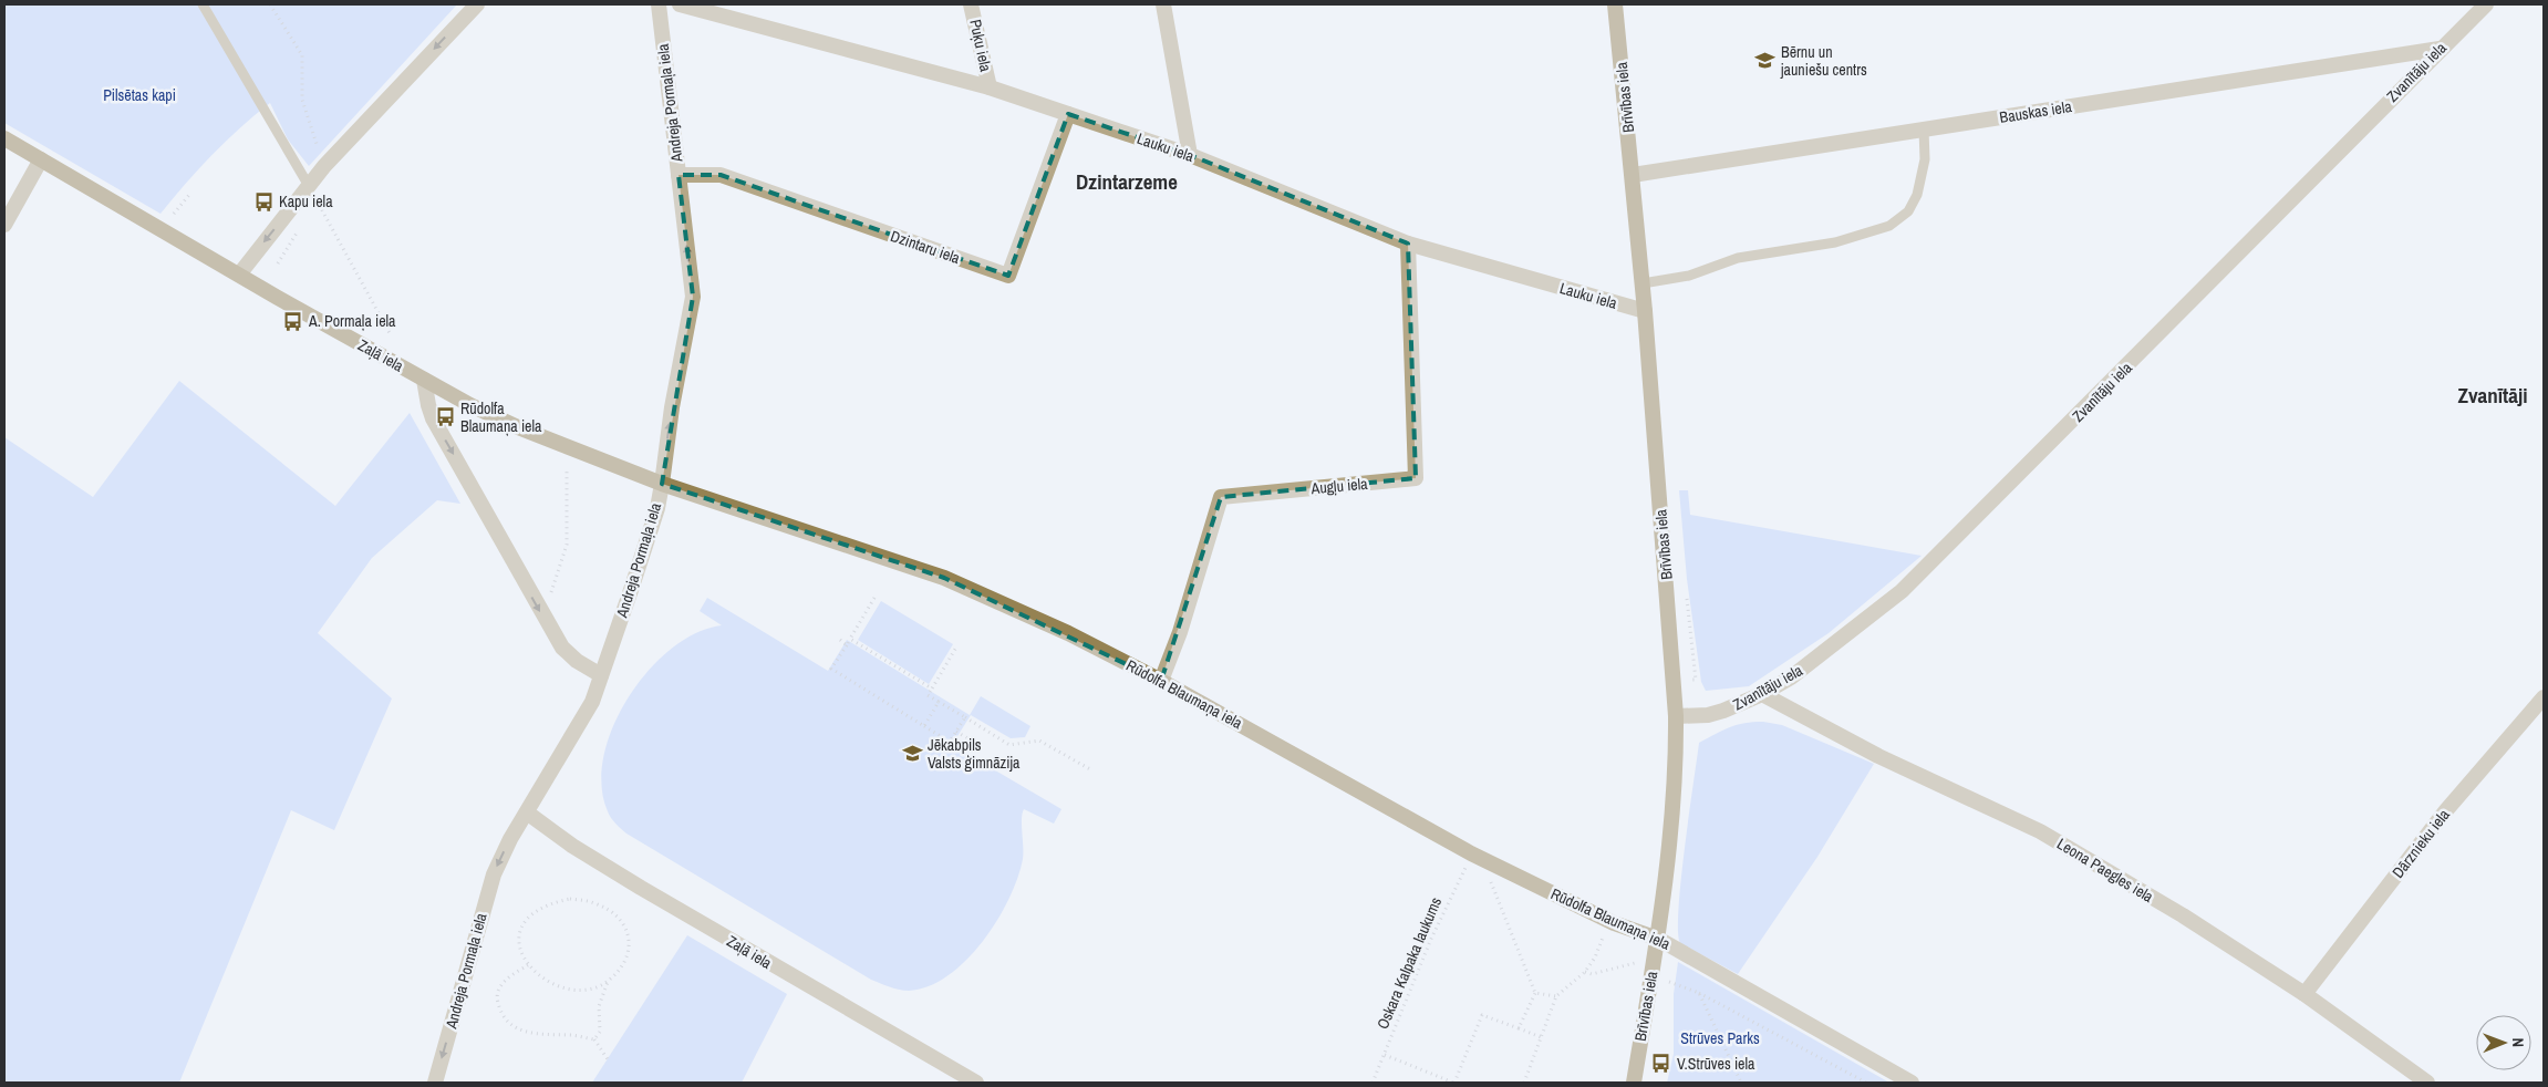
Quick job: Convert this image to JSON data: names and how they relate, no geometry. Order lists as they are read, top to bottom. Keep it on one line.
{"streets":{"main road":["Brīvības iela","Zaļā iela","Rūdolfa Blaumaņa iela"],"street":["Puķu iela","Zvanītāju iela","Andreja Pormaļa iela","Bauskas iela","Lauku iela","Dzintaru iela","Augļu iela","Dārznieku iela","Leona Paegles iela"],"path":["Oskara Kalpaka laukums"]},"crossings":[["Puķu iela","Lauku iela"],["Zvanītāju iela","Brīvības iela"],["Zvanītāju iela","Bauskas iela"],["Zvanītāju iela","Leona Paegles iela"],["Brīvības iela","Bauskas iela"],["Brīvības iela","Lauku iela"],["Brīvības iela","Rūdolfa Blaumaņa iela"],["Andreja Pormaļa iela","Dzintaru iela"],["Andreja Pormaļa iela","Zaļā iela"],["Andreja Pormaļa iela","Rūdolfa Blaumaņa iela"],["Lauku iela","Dzintaru iela"],["Lauku iela","Augļu iela"],["Zaļā iela","Rūdolfa Blaumaņa iela"],["Augļu iela","Rūdolfa Blaumaņa iela"],["Rūdolfa Blaumaņa iela","Oskara Kalpaka laukums"],["Dārznieku iela","Leona Paegles iela"]],"districts":["Dzintarzeme","Zvanītāji"],"parks":["Pilsētas kapi","Strūves Parks"],"places":{"school or university":["Bērnu un jauniešu centrs","Jēkabpils Valsts ģimnāzija"],"bus stop":["Kapu iela","A. Pormaļa iela","Rūdolfa Blaumaņa iela","V.Strūves iela"]},"north":"right"}
